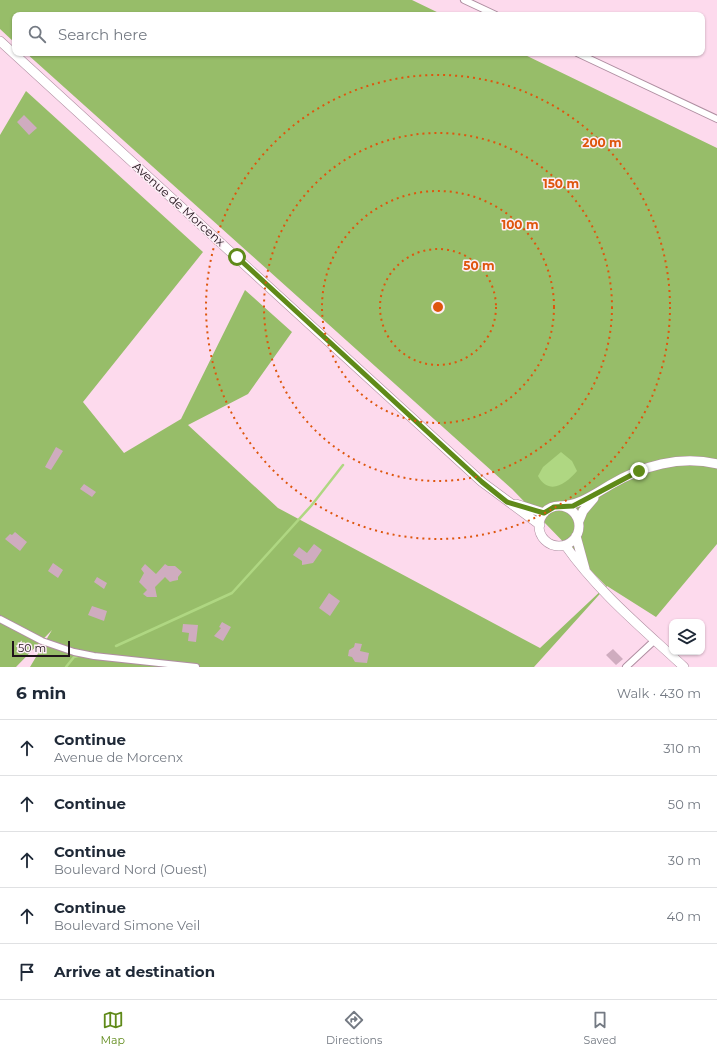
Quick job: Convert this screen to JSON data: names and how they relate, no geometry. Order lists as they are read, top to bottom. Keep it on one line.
{"streets":{"main road":["Avenue de Morcenx"]},"scale_bar":"50 m","page":{"search":"Search here","scale":"50 m","heading":["6 min","Walk · 430 m"],"list":[["Continue","Avenue de Morcenx","310 m"],["Continue","50 m"],["Continue","Boulevard Nord (Ouest)","30 m"],["Continue","Boulevard Simone Veil","40 m"],"Arrive at destination"],"nav":["Map","Directions","Saved"]},"rings":["200 m","150 m","100 m","50 m"]}
